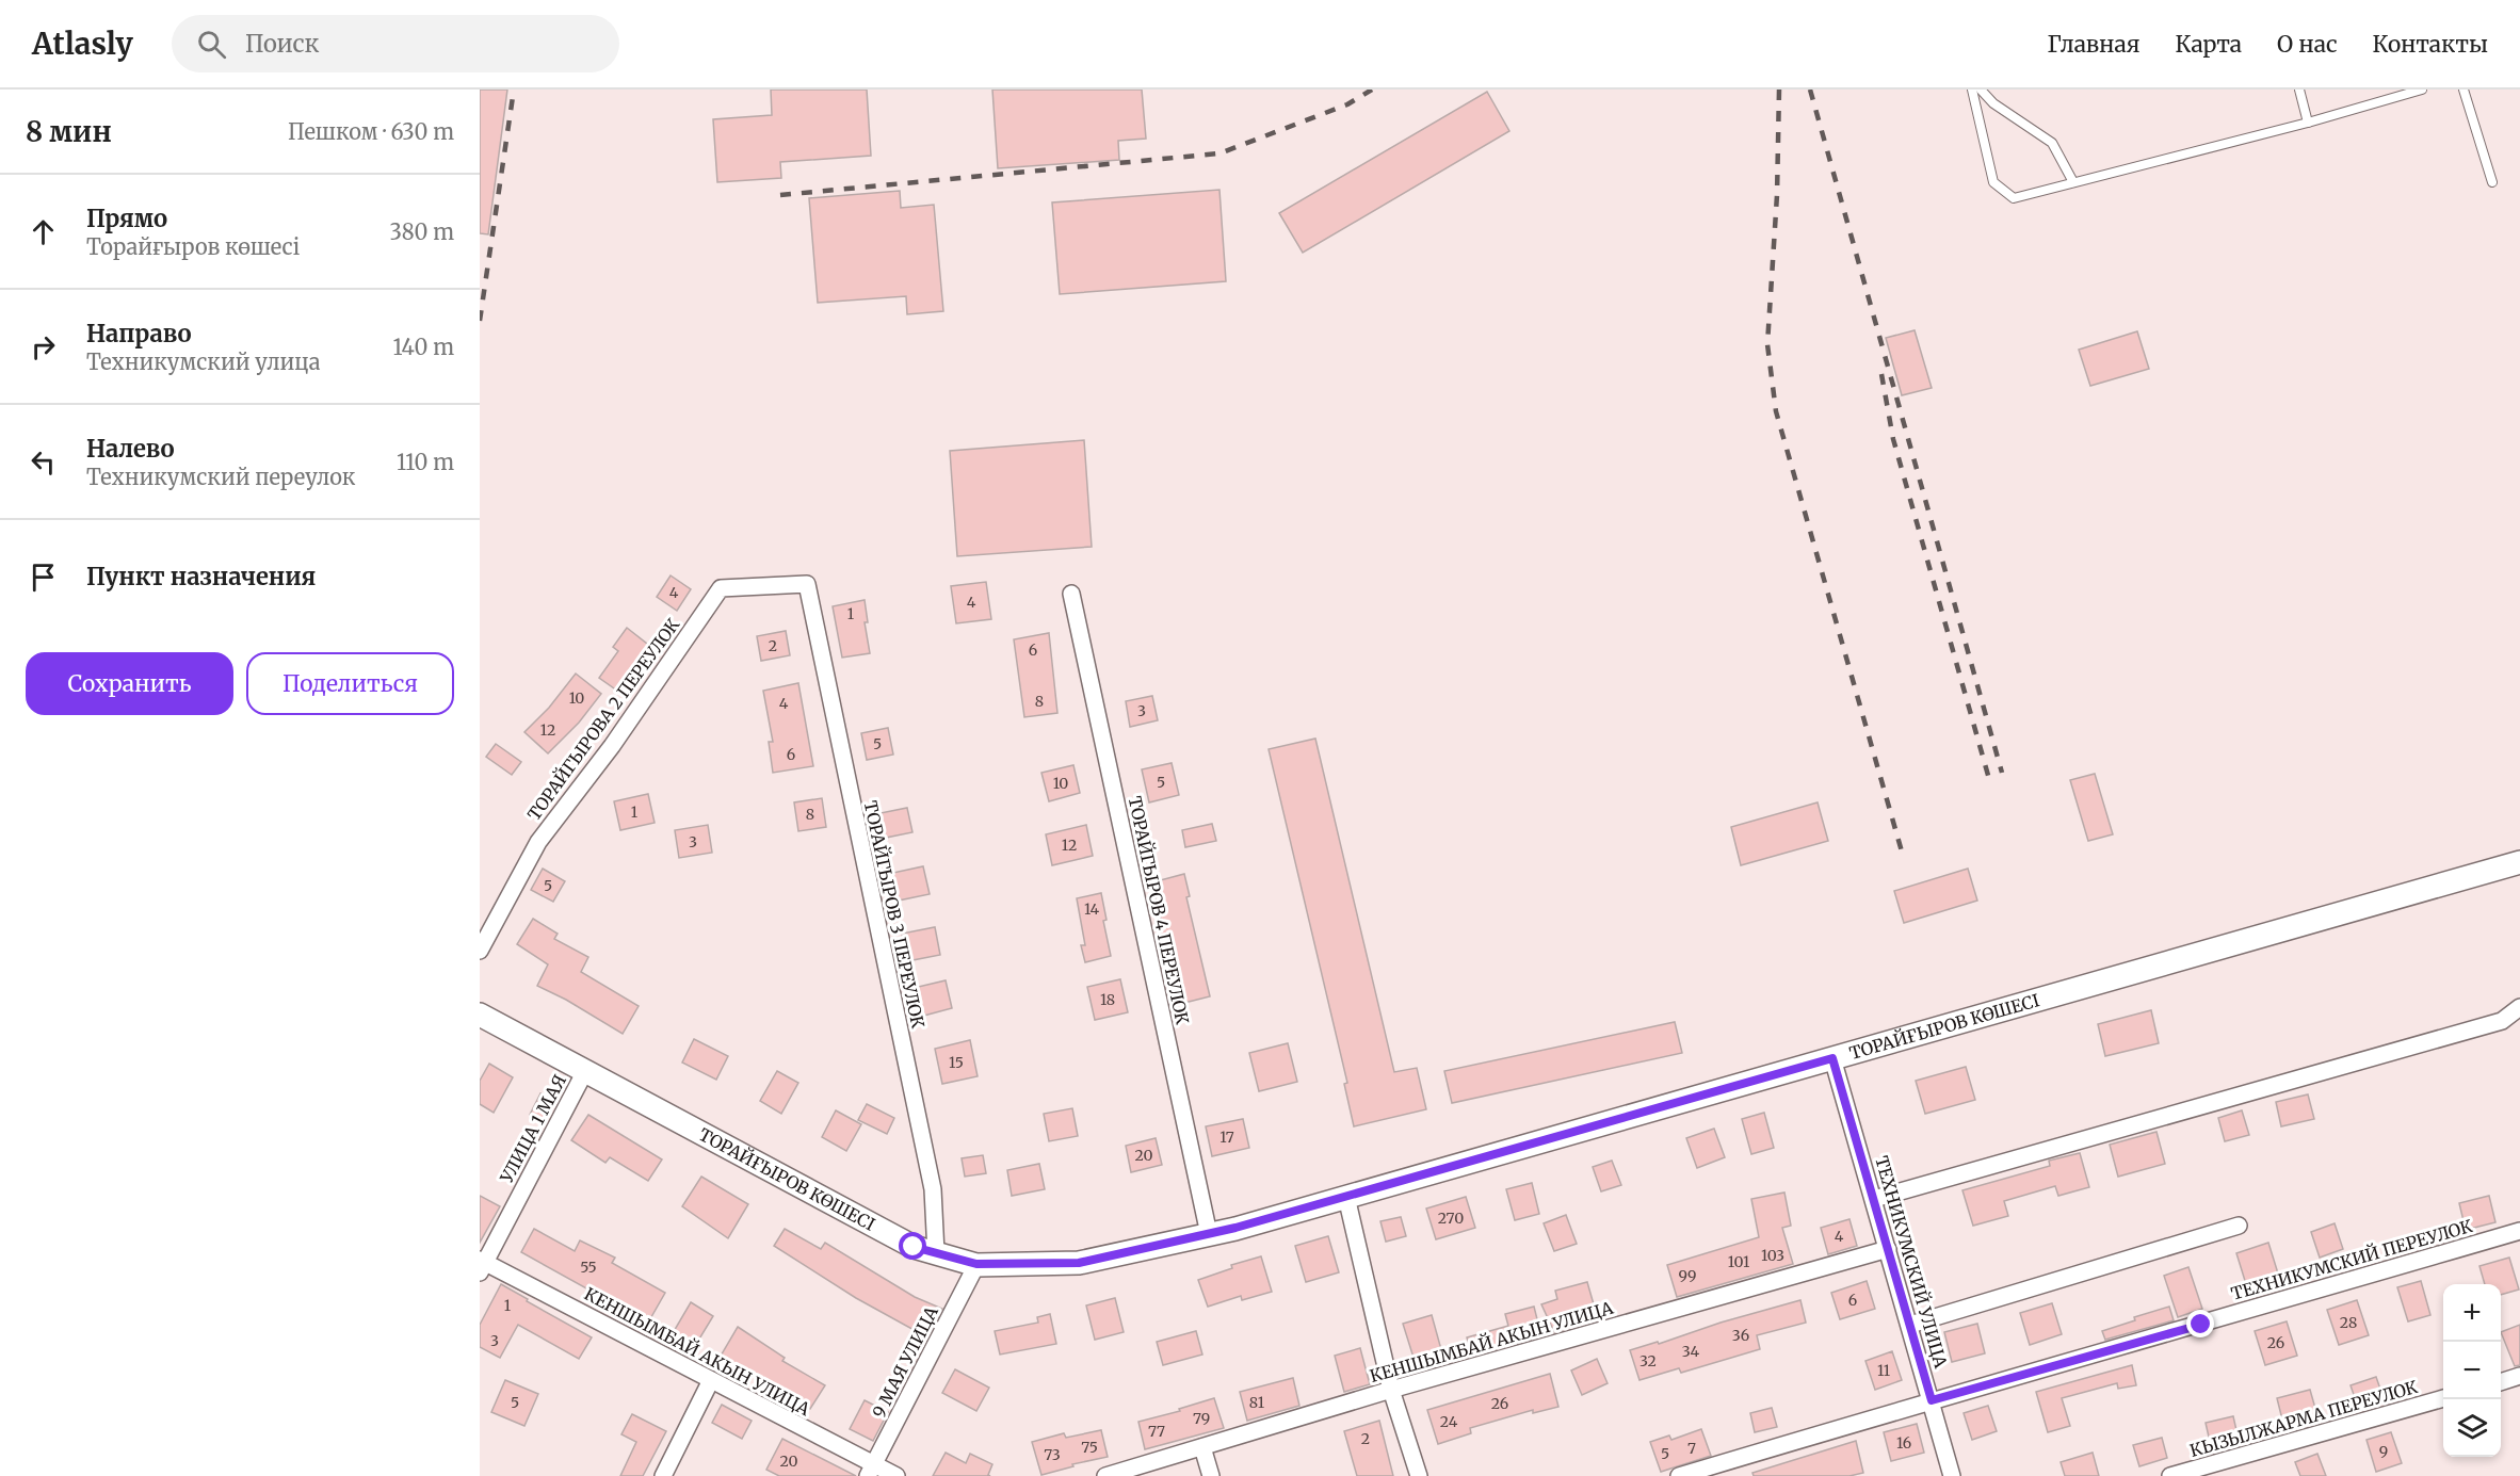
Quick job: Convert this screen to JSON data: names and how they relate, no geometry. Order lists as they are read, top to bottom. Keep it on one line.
{"streets":{"street":["ТОРАЙГЫРОВА 2 ПЕРЕУЛОК","ТОРАЙГЫРОВ 4 ПЕРЕУЛОК","ТОРАЙГЫРОВ 3 ПЕРЕУЛОК","ТОРАЙҒЫРОВ КӨШЕСІ","УЛИЦА 1 МАЯ","ТЕХНИКУМСКИЙ ПЕРЕУЛОК","ТЕХНИКУМСКИЙ УЛИЦА","КЕНШЫМБАЙ АКЫН УЛИЦА","9 МАЯ УЛИЦА","КЫЗЫЛЖАРМА ПЕРЕУЛОК"]},"crossings":[["ТОРАЙГЫРОВА 2 ПЕРЕУЛОК","ТОРАЙГЫРОВ 3 ПЕРЕУЛОК"],["ТОРАЙГЫРОВ 4 ПЕРЕУЛОК","ТОРАЙҒЫРОВ КӨШЕСІ"],["ТОРАЙГЫРОВ 3 ПЕРЕУЛОК","ТОРАЙҒЫРОВ КӨШЕСІ"],["ТОРАЙҒЫРОВ КӨШЕСІ","УЛИЦА 1 МАЯ"],["ТОРАЙҒЫРОВ КӨШЕСІ","ТЕХНИКУМСКИЙ УЛИЦА"],["ТОРАЙҒЫРОВ КӨШЕСІ","9 МАЯ УЛИЦА"],["УЛИЦА 1 МАЯ","КЕНШЫМБАЙ АКЫН УЛИЦА"],["ТЕХНИКУМСКИЙ ПЕРЕУЛОК","ТЕХНИКУМСКИЙ УЛИЦА"],["ТЕХНИКУМСКИЙ УЛИЦА","КЕНШЫМБАЙ АКЫН УЛИЦА"],["КЕНШЫМБАЙ АКЫН УЛИЦА","9 МАЯ УЛИЦА"]],"house_numbers":["4","4","1","2","6","10","8","4","3","12","5","6","5","10","1","8","3","12","5","14","18","15","17","20","270","4","103","101","55","99","6","1","28","36","3","26","34","32","11","5","81","26","79","24","77","2","16","75","7","9","5","73","20"],"page":{"header":"Atlasly","search":"Поиск","nav":["Главная","Карта","О нас","Контакты"],"heading":["8 мин","Пешком · 630 m"],"list":[["Прямо","Торайғыров көшесі","380 m"],["Направо","Техникумский улица","140 m"],["Налево","Техникумский переулок","110 m"],"Пункт назначения"],"buttons":["Сохранить","Поделиться"],"map_buttons":["+","−"]}}
